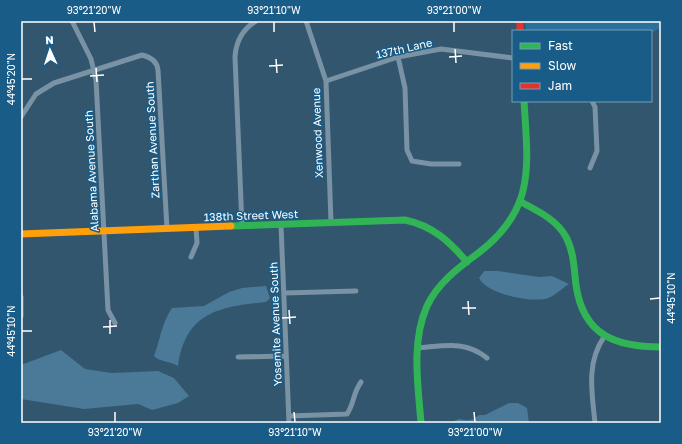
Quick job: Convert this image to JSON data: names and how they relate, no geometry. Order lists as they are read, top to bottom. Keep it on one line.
{"streets":{"street":["137th Lane","Xenwood Avenue","Zarthan Avenue South","Alabama Avenue South","138th Street West","Yosemite Avenue South"]},"crossings":[["137th Lane","Xenwood Avenue"],["Xenwood Avenue","138th Street West"],["Zarthan Avenue South","Alabama Avenue South"],["Zarthan Avenue South","138th Street West"],["Alabama Avenue South","138th Street West"],["138th Street West","Yosemite Avenue South"]],"legend":["Fast","Slow","Jam"],"north":"top","coordinates":["93°21'20\"W","93°21'10\"W","93°21'00\"W","44°45'20\"N","44°45'10\"N"]}
